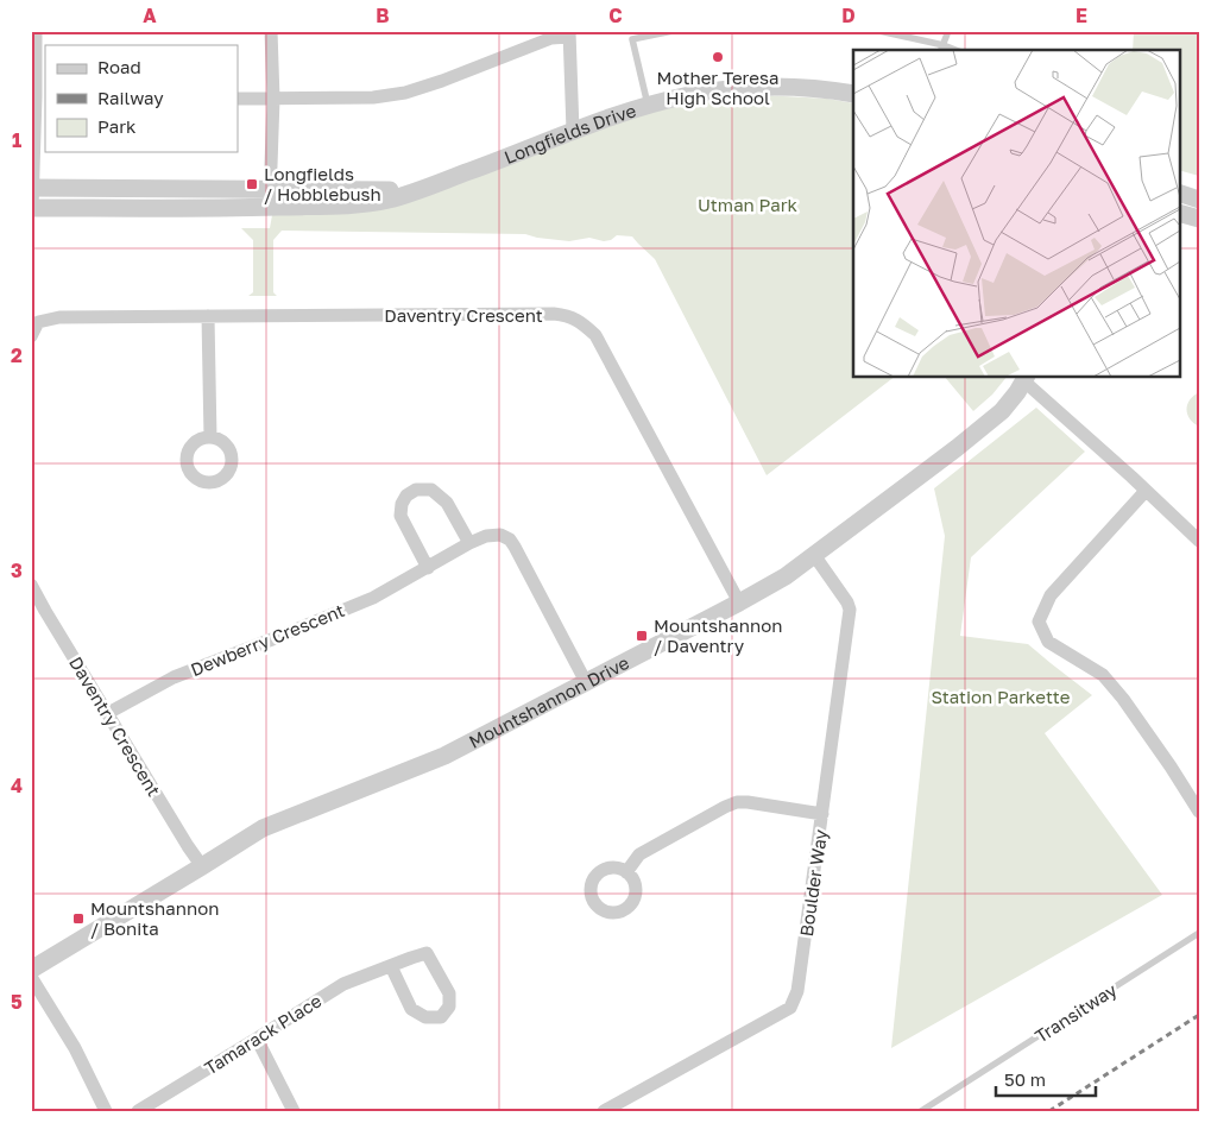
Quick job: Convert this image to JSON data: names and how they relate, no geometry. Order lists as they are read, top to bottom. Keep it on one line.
{"streets":{"street":["Longfields Drive","Daventry Crescent","Dewberry Crescent","Mountshannon Drive","Boulder Way","Tamarack Place"],"lane":["Transitway"]},"crossings":[["Daventry Crescent","Dewberry Crescent"],["Daventry Crescent","Mountshannon Drive"],["Dewberry Crescent","Mountshannon Drive"],["Mountshannon Drive","Boulder Way"]],"parks":["Utman Park","Station Parkette"],"places":{"other":["Mother Teresa High School"],"transit":["Longfields / Hobblebush","Mountshannon / Daventry","Mountshannon / Bonita"]},"legend":["Road","Railway","Park"],"scale_bar":"50 m","grid":{"columns":["A","B","C","D","E"],"rows":["1","2","3","4","5"]}}
